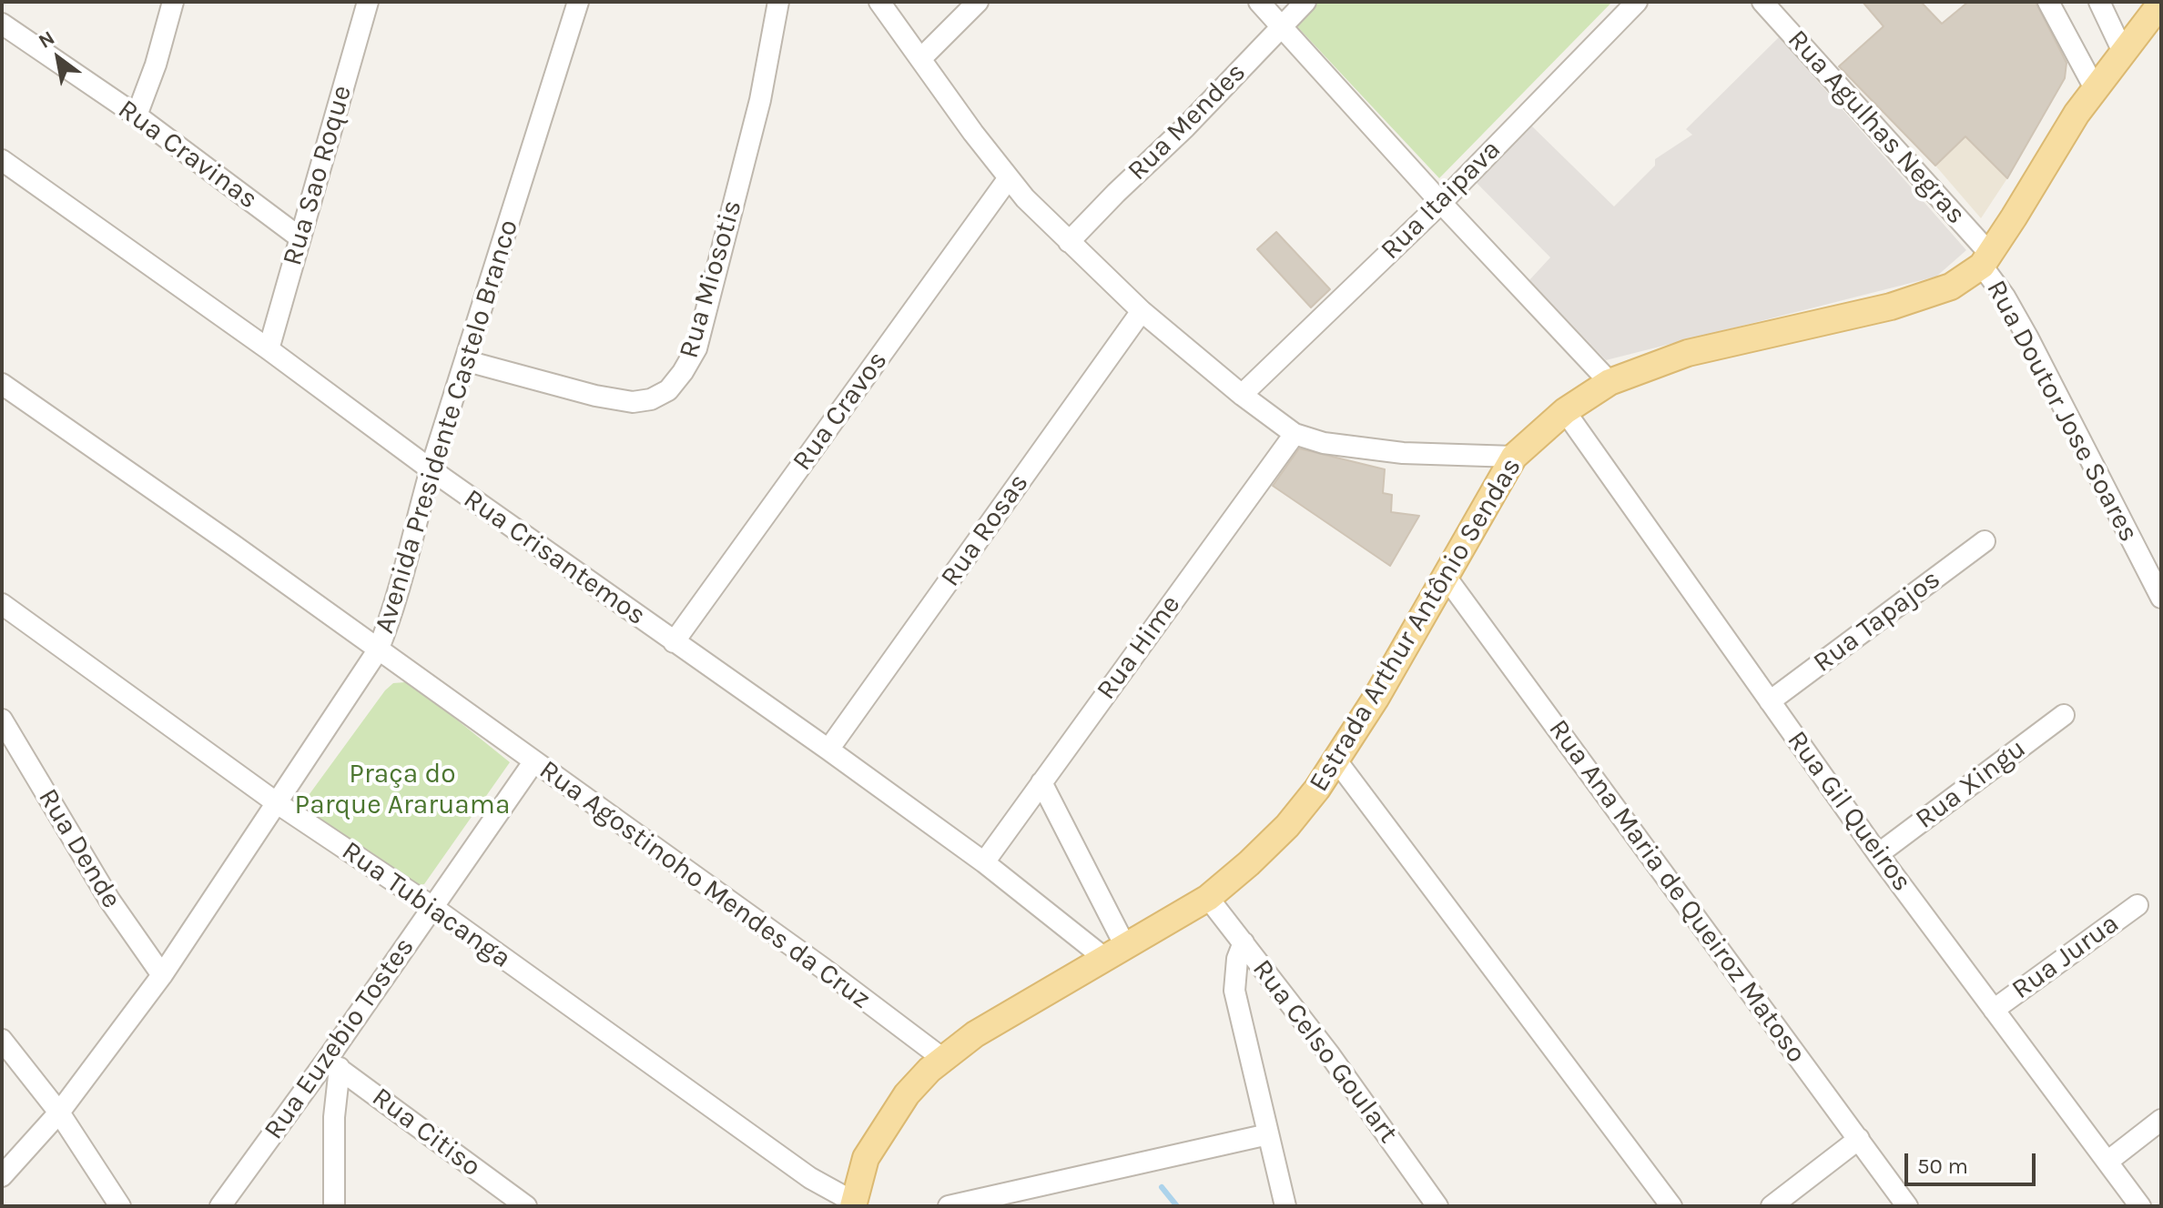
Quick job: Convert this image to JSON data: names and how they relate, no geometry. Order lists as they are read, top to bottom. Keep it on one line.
{"streets":{"main road":["Estrada Arthur Antônio Sendas"],"street":["Rua Mendes","Rua Agulhas Negras","Rua Cravinas","Rua Sao Roque","Rua Itaipava","Rua Miosotis","Rua Cravos","Rua Doutor Jose Soares","Avenida Presidente Castelo Branco","Rua Rosas","Rua Crisantemos","Rua Tapajos","Rua Hime","Rua Xingu","Rua Gil Queiros","Rua Dende","Rua Agostinoho Mendes da Cruz","Rua Ana Maria de Queiroz Matoso","Rua Tubiacanga","Rua Jurua","Rua Euzebio Tostes","Rua Celso Goulart","Rua Citiso"]},"crossings":[["Rua Agulhas Negras","Rua Doutor Jose Soares"],["Rua Agulhas Negras","Estrada Arthur Antônio Sendas"],["Rua Cravinas","Rua Sao Roque"],["Rua Sao Roque","Rua Crisantemos"],["Rua Miosotis","Avenida Presidente Castelo Branco"],["Rua Cravos","Rua Crisantemos"],["Rua Doutor Jose Soares","Estrada Arthur Antônio Sendas"],["Avenida Presidente Castelo Branco","Rua Crisantemos"],["Avenida Presidente Castelo Branco","Rua Dende"],["Avenida Presidente Castelo Branco","Rua Agostinoho Mendes da Cruz"],["Avenida Presidente Castelo Branco","Rua Tubiacanga"],["Rua Rosas","Rua Crisantemos"],["Rua Crisantemos","Estrada Arthur Antônio Sendas"],["Rua Crisantemos","Rua Hime"],["Rua Tapajos","Rua Gil Queiros"],["Estrada Arthur Antônio Sendas","Rua Gil Queiros"],["Estrada Arthur Antônio Sendas","Rua Agostinoho Mendes da Cruz"],["Estrada Arthur Antônio Sendas","Rua Ana Maria de Queiroz Matoso"],["Estrada Arthur Antônio Sendas","Rua Tubiacanga"],["Estrada Arthur Antônio Sendas","Rua Celso Goulart"],["Rua Xingu","Rua Gil Queiros"],["Rua Gil Queiros","Rua Jurua"],["Rua Agostinoho Mendes da Cruz","Rua Euzebio Tostes"],["Rua Tubiacanga","Rua Euzebio Tostes"],["Rua Euzebio Tostes","Rua Citiso"]],"parks":["Praça do Parque Araruama"],"scale_bar":"50 m","north":"top left"}
